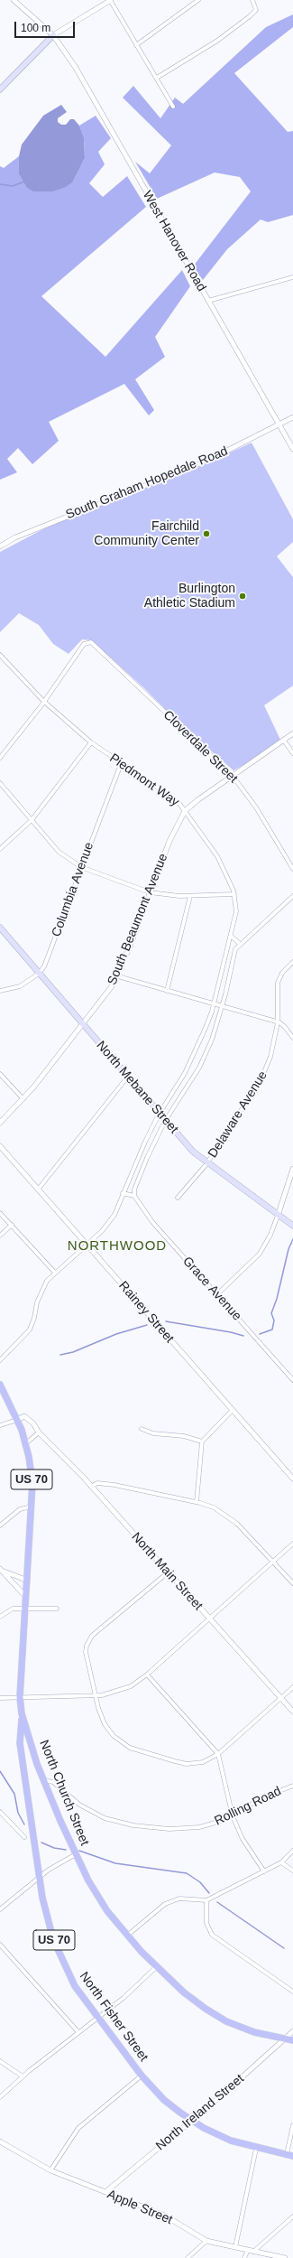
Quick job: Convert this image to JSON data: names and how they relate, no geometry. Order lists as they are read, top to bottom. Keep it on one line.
{"streets":{"main road":["North Mebane Street","US 70","North Church Street","North Fisher Street"],"street":["West Hanover Road","South Graham Hopedale Road","Cloverdale Street","Piedmont Way","Columbia Avenue","South Beaumont Avenue","Delaware Avenue","Grace Avenue","Rainey Street","North Main Street","Rolling Road","North Ireland Street","Apple Street"]},"crossings":[["West Hanover Road","South Graham Hopedale Road"],["Cloverdale Street","Piedmont Way"],["Piedmont Way","Columbia Avenue"],["Piedmont Way","South Beaumont Avenue"],["Piedmont Way","North Mebane Street"],["Piedmont Way","Rainey Street"],["Columbia Avenue","North Mebane Street"],["South Beaumont Avenue","North Mebane Street"],["North Mebane Street","Delaware Avenue"],["North Main Street","North Church Street"],["North Church Street","Rolling Road"],["North Church Street","North Fisher Street"],["North Church Street","North Ireland Street"],["North Fisher Street","North Ireland Street"],["North Ireland Street","Apple Street"]],"districts":["NORTHWOOD"],"places":["Fairchild Community Center","Burlington Athletic Stadium"],"scale_bar":"100 m"}
